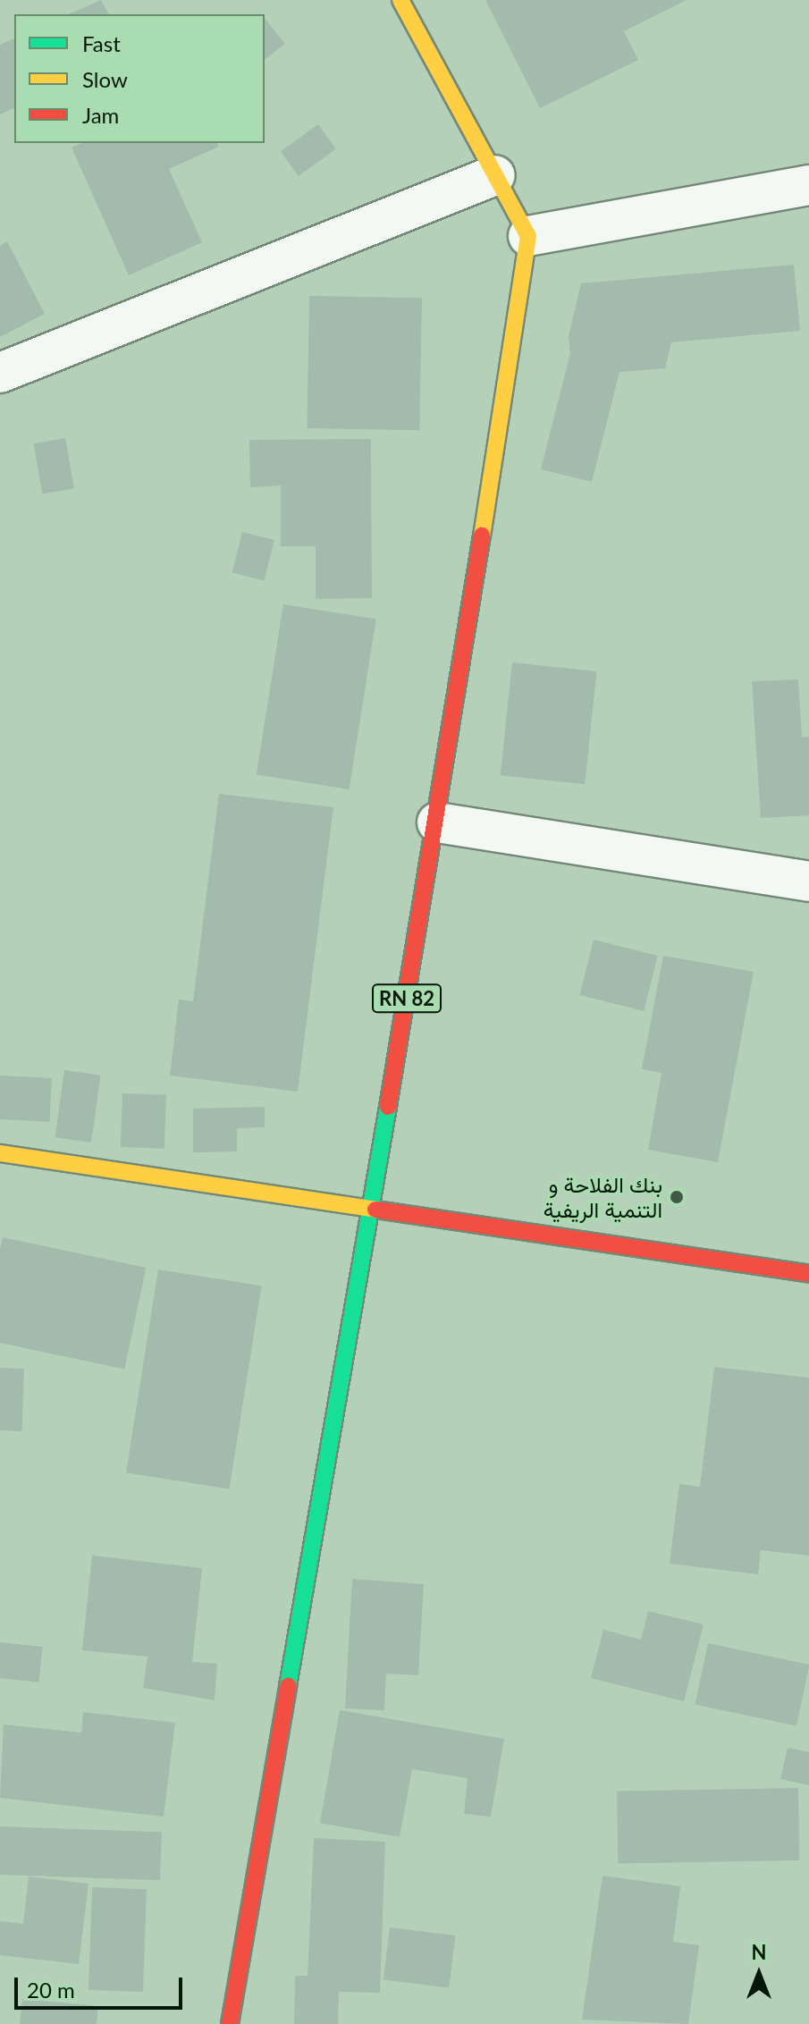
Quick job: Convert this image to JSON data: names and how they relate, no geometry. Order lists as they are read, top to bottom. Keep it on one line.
{"streets":{"main road":["RN 82"]},"places":["بنك الفلاحة و التنمية الريفية"],"legend":["Fast","Slow","Jam"],"scale_bar":"20 m","north":"top"}
